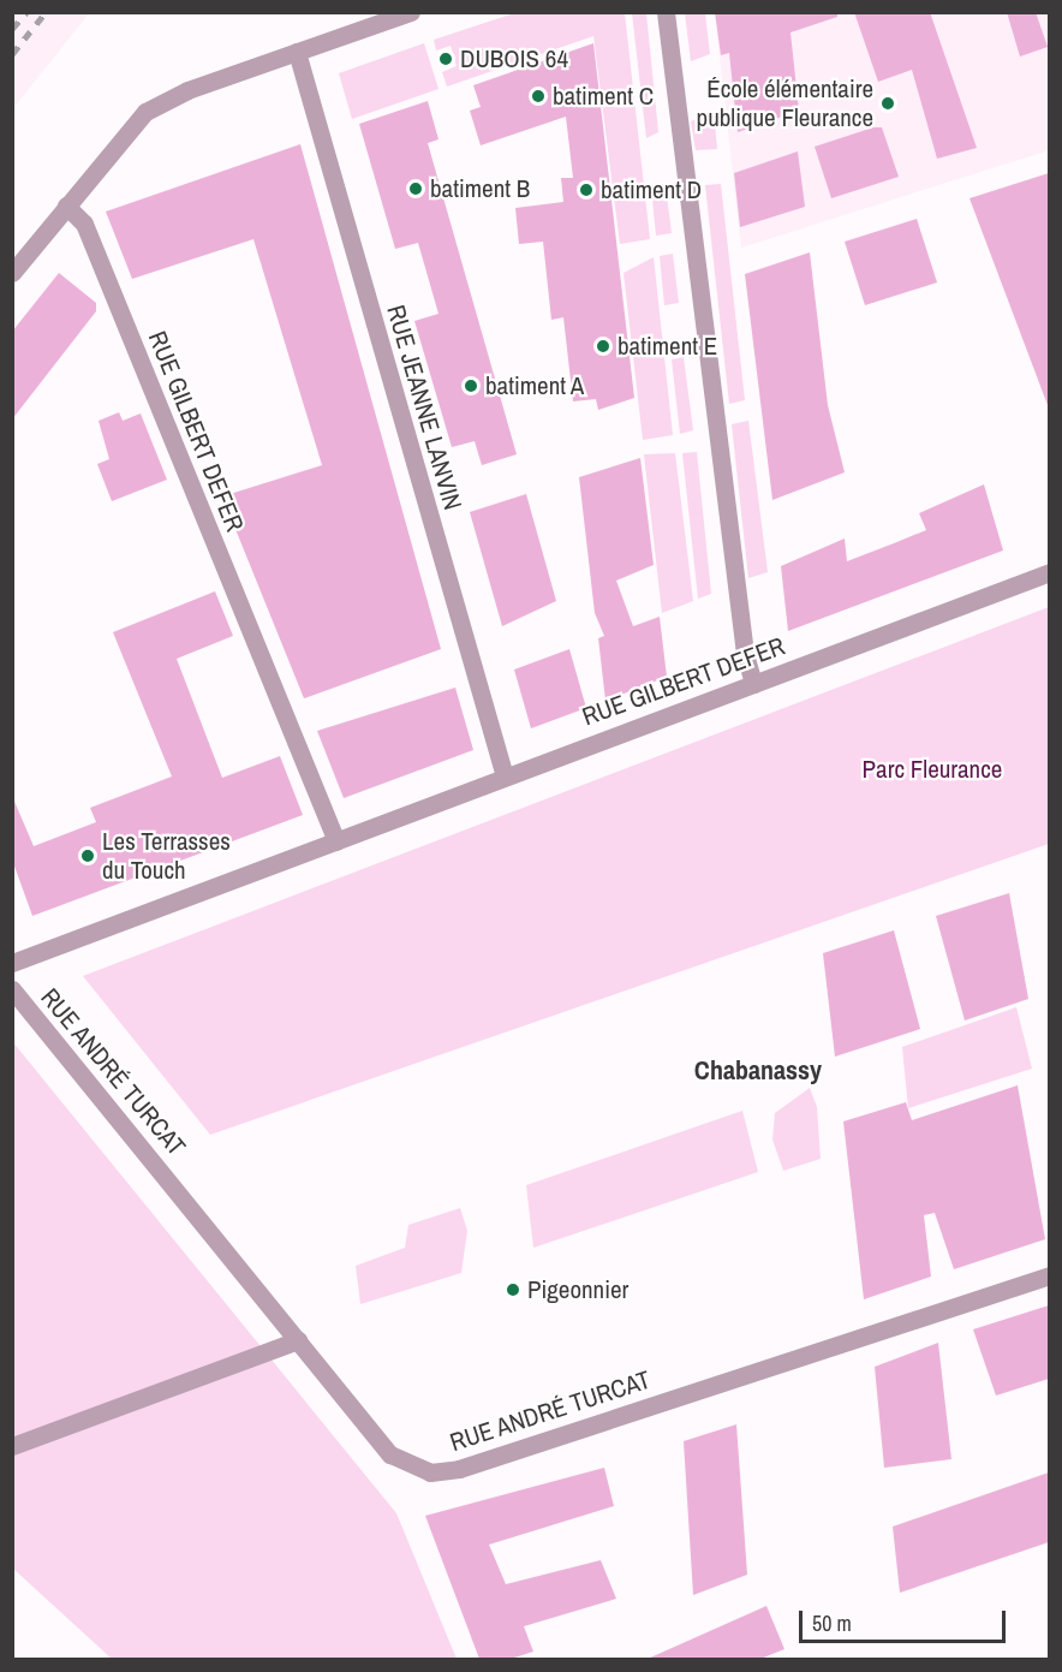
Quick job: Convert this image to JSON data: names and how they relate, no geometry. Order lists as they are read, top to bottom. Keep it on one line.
{"streets":{"street":["RUE JEANNE LANVIN","RUE GILBERT DEFER","RUE ANDRÉ TURCAT"]},"crossings":[["RUE JEANNE LANVIN","RUE GILBERT DEFER"]],"districts":["Chabanassy"],"parks":["Parc Fleurance"],"places":["DUBOIS 64","batiment C","École élémentaire publique Fleurance","batiment B","batiment D","batiment E","batiment A","Les Terrasses du Touch","Pigeonnier"],"scale_bar":"50 m"}
